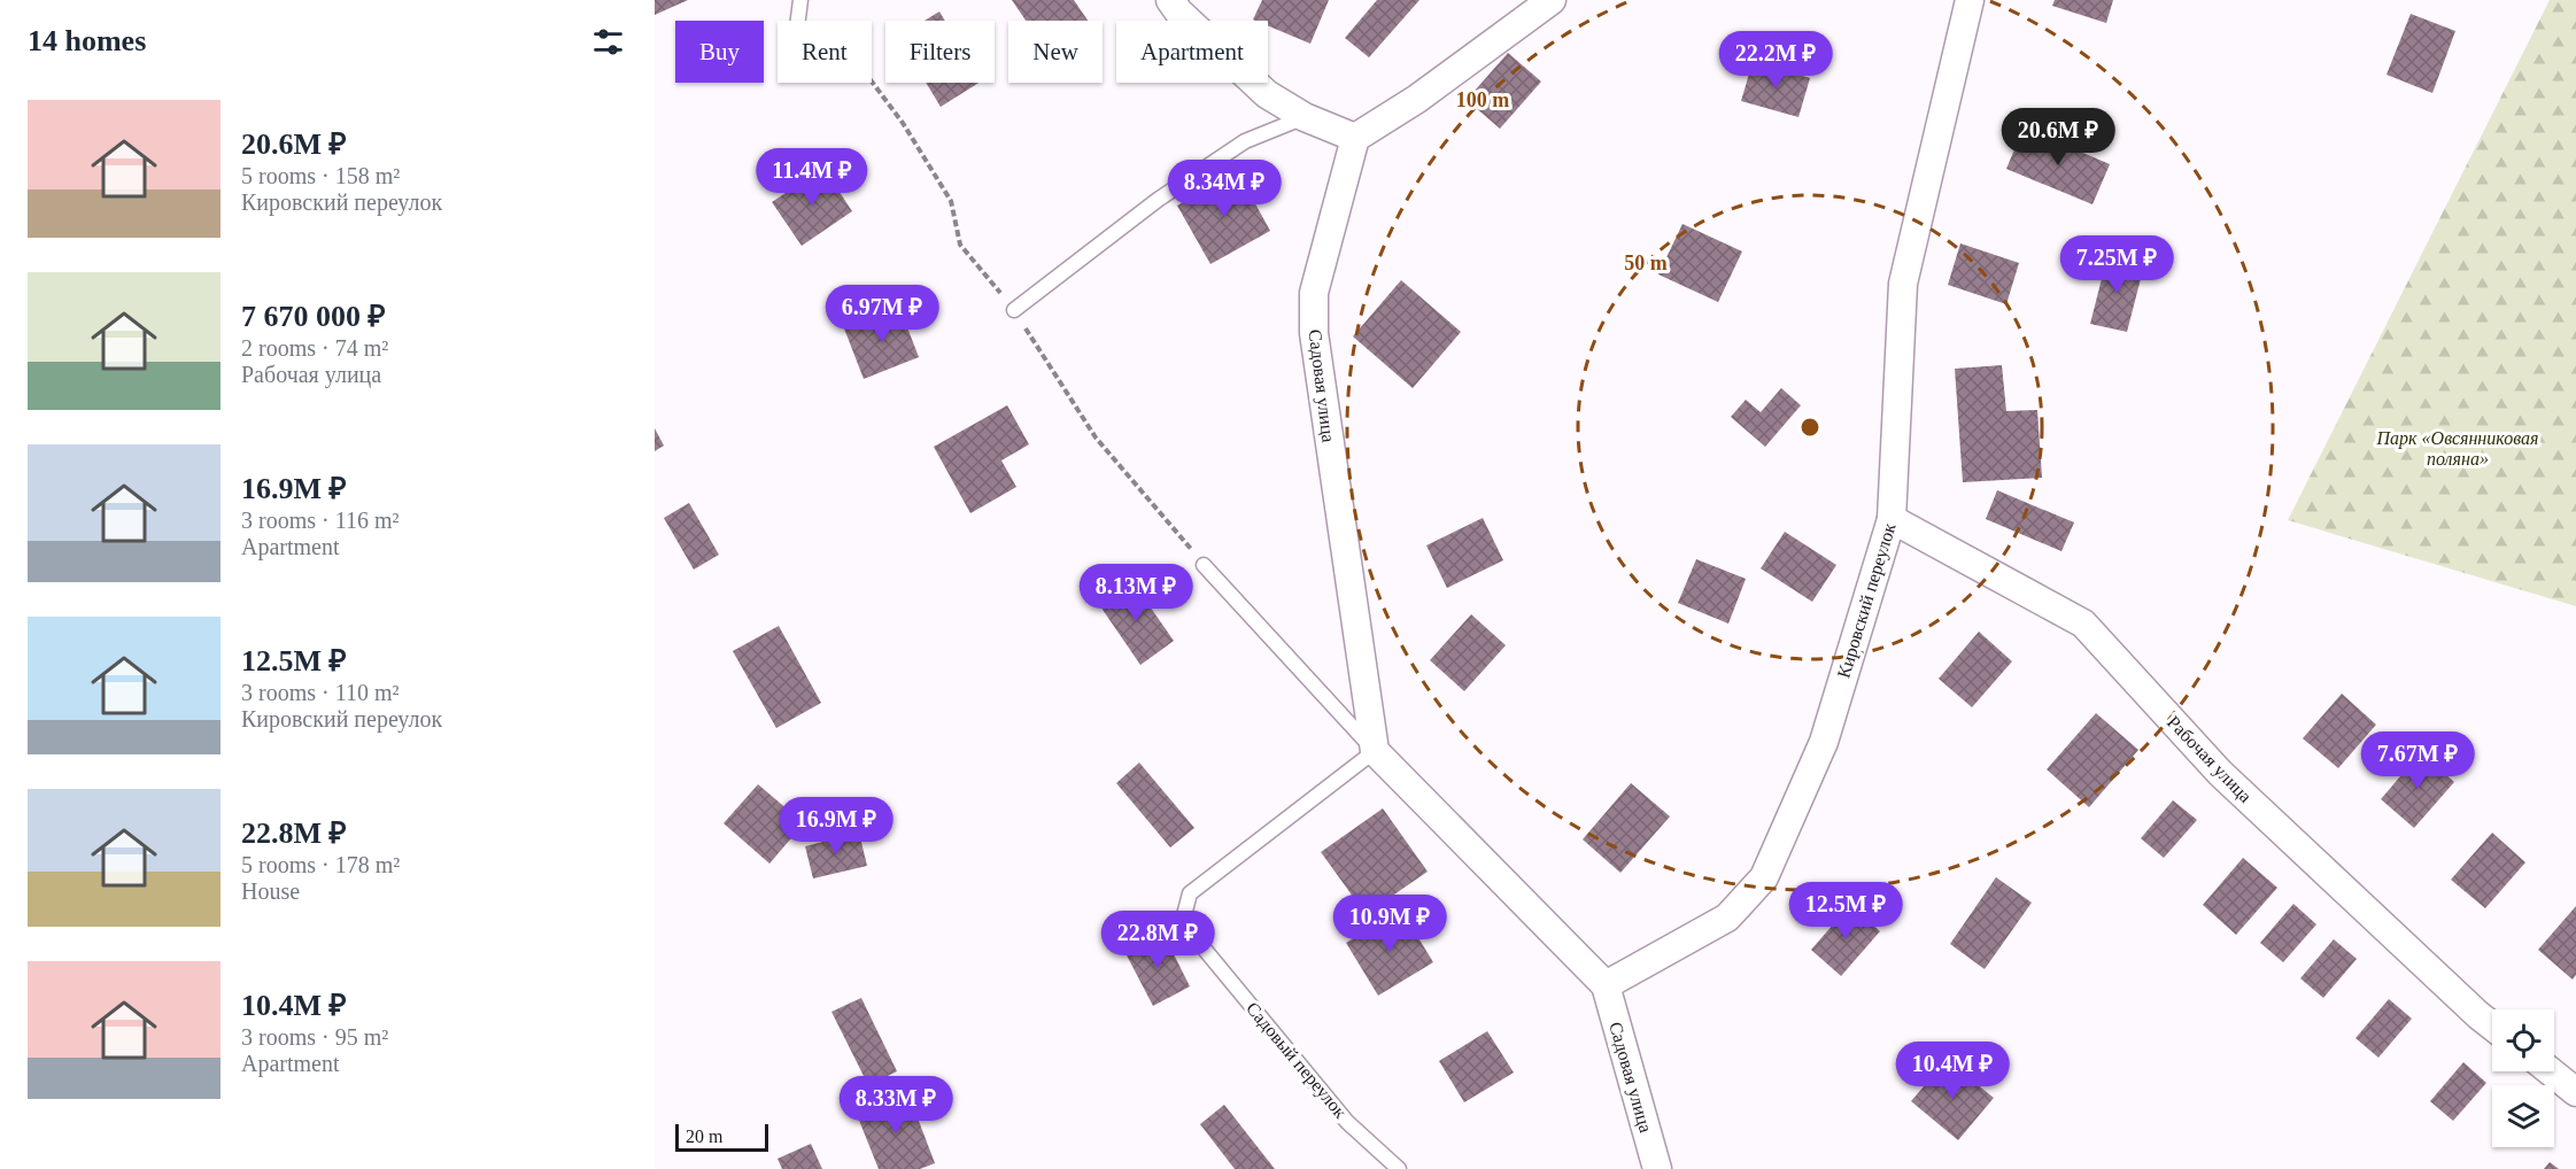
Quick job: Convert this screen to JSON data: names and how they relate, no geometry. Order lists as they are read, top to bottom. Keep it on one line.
{"streets":{"street":["Садовая улица","Кировский переулок","Рабочая улица"],"lane":["Садовый переулок"]},"crossings":[["Садовая улица","Кировский переулок"],["Садовая улица","Садовый переулок"],["Кировский переулок","Рабочая улица"]],"parks":["Парк «Овсянниковая поляна»"],"scale_bar":"20 m","page":{"heading":"14 homes","chip":["Buy","Rent","Filters","New","Apartment"],"price":["22.2M ₽","20.6M ₽","11.4M ₽","8.34M ₽","7.25M ₽","6.97M ₽","8.13M ₽","7.67M ₽","16.9M ₽","12.5M ₽","10.9M ₽","22.8M ₽","10.4M ₽","8.33M ₽"],"list":[{"name":"20.6M ₽","note":"5 rooms · 158 m² · Кировский переулок"},{"name":"7 670 000 ₽","note":"2 rooms · 74 m² · Рабочая улица"},{"name":"16.9M ₽","note":"3 rooms · 116 m² · Apartment"},{"name":"12.5M ₽","note":"3 rooms · 110 m² · Кировский переулок"},{"name":"22.8M ₽","note":"5 rooms · 178 m² · House"},{"name":"10.4M ₽","note":"3 rooms · 95 m² · Apartment"}],"scale":"20 m"},"rings":["100 m","50 m"]}
